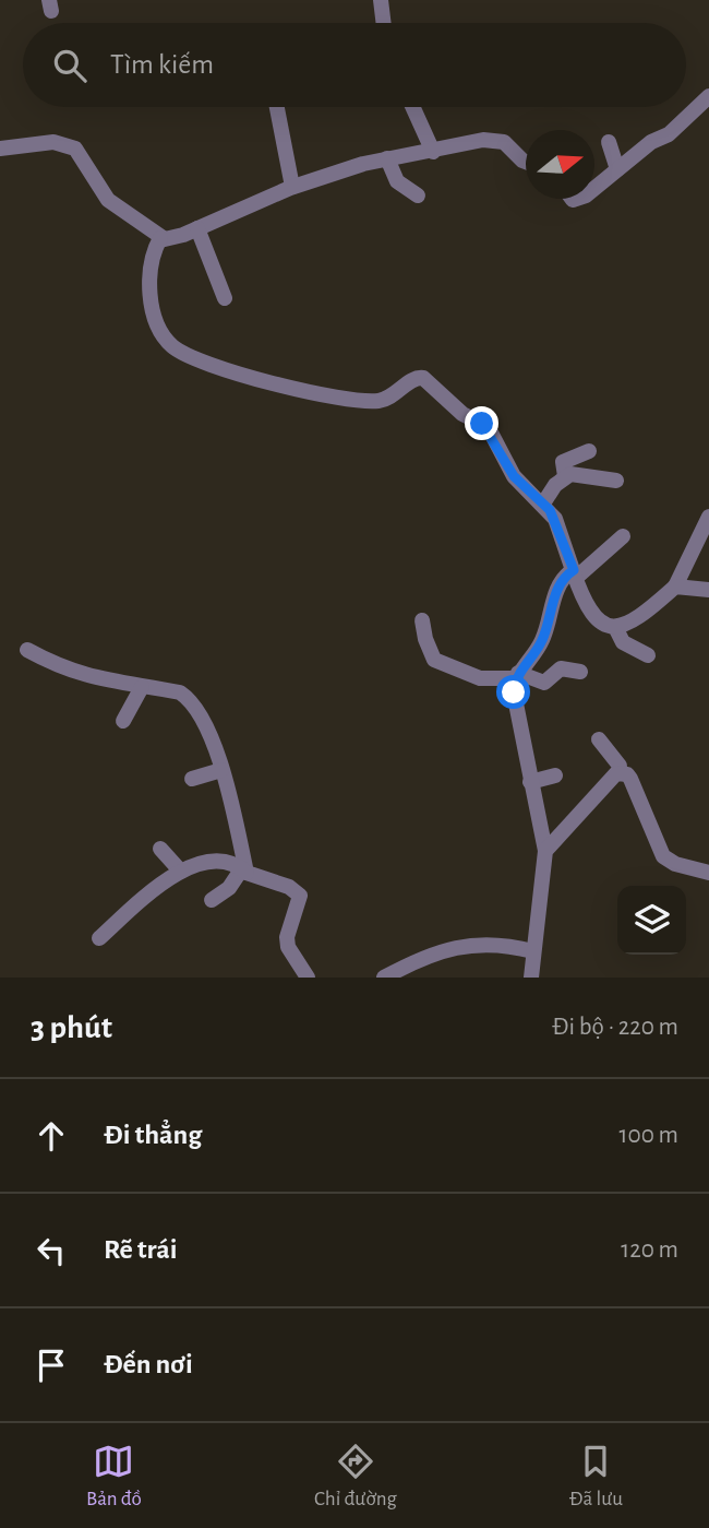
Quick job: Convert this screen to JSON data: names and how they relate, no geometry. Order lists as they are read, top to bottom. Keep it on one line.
{"north":"right","page":{"search":"Tìm kiếm","heading":["3 phút","Đi bộ · 220 m"],"list":[["Đi thẳng","100 m"],["Rẽ trái","120 m"],"Đến nơi"],"nav":["Bản đồ","Chỉ đường","Đã lưu"]}}
